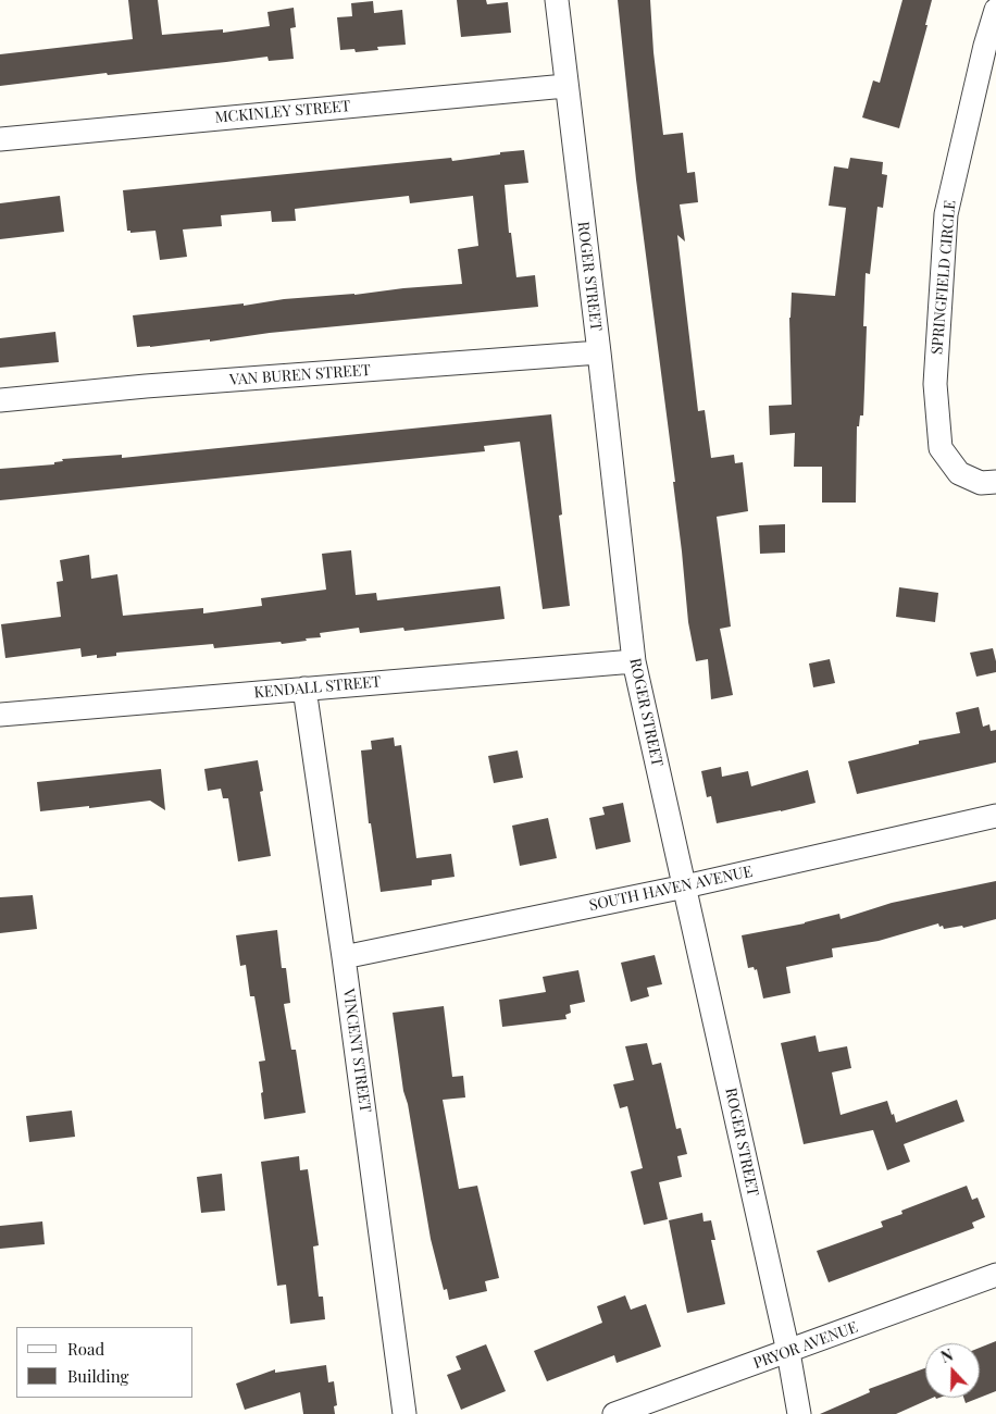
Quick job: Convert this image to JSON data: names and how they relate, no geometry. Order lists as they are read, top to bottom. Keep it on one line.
{"streets":{"street":["MCKINLEY STREET","ROGER STREET","SPRINGFIELD CIRCLE","VAN BUREN STREET","KENDALL STREET","SOUTH HAVEN AVENUE","VINCENT STREET","PRYOR AVENUE"]},"crossings":[["MCKINLEY STREET","ROGER STREET"],["ROGER STREET","VAN BUREN STREET"],["ROGER STREET","KENDALL STREET"],["ROGER STREET","SOUTH HAVEN AVENUE"],["ROGER STREET","PRYOR AVENUE"],["KENDALL STREET","VINCENT STREET"],["SOUTH HAVEN AVENUE","VINCENT STREET"]],"legend":["Road","Building"],"north":"top"}
